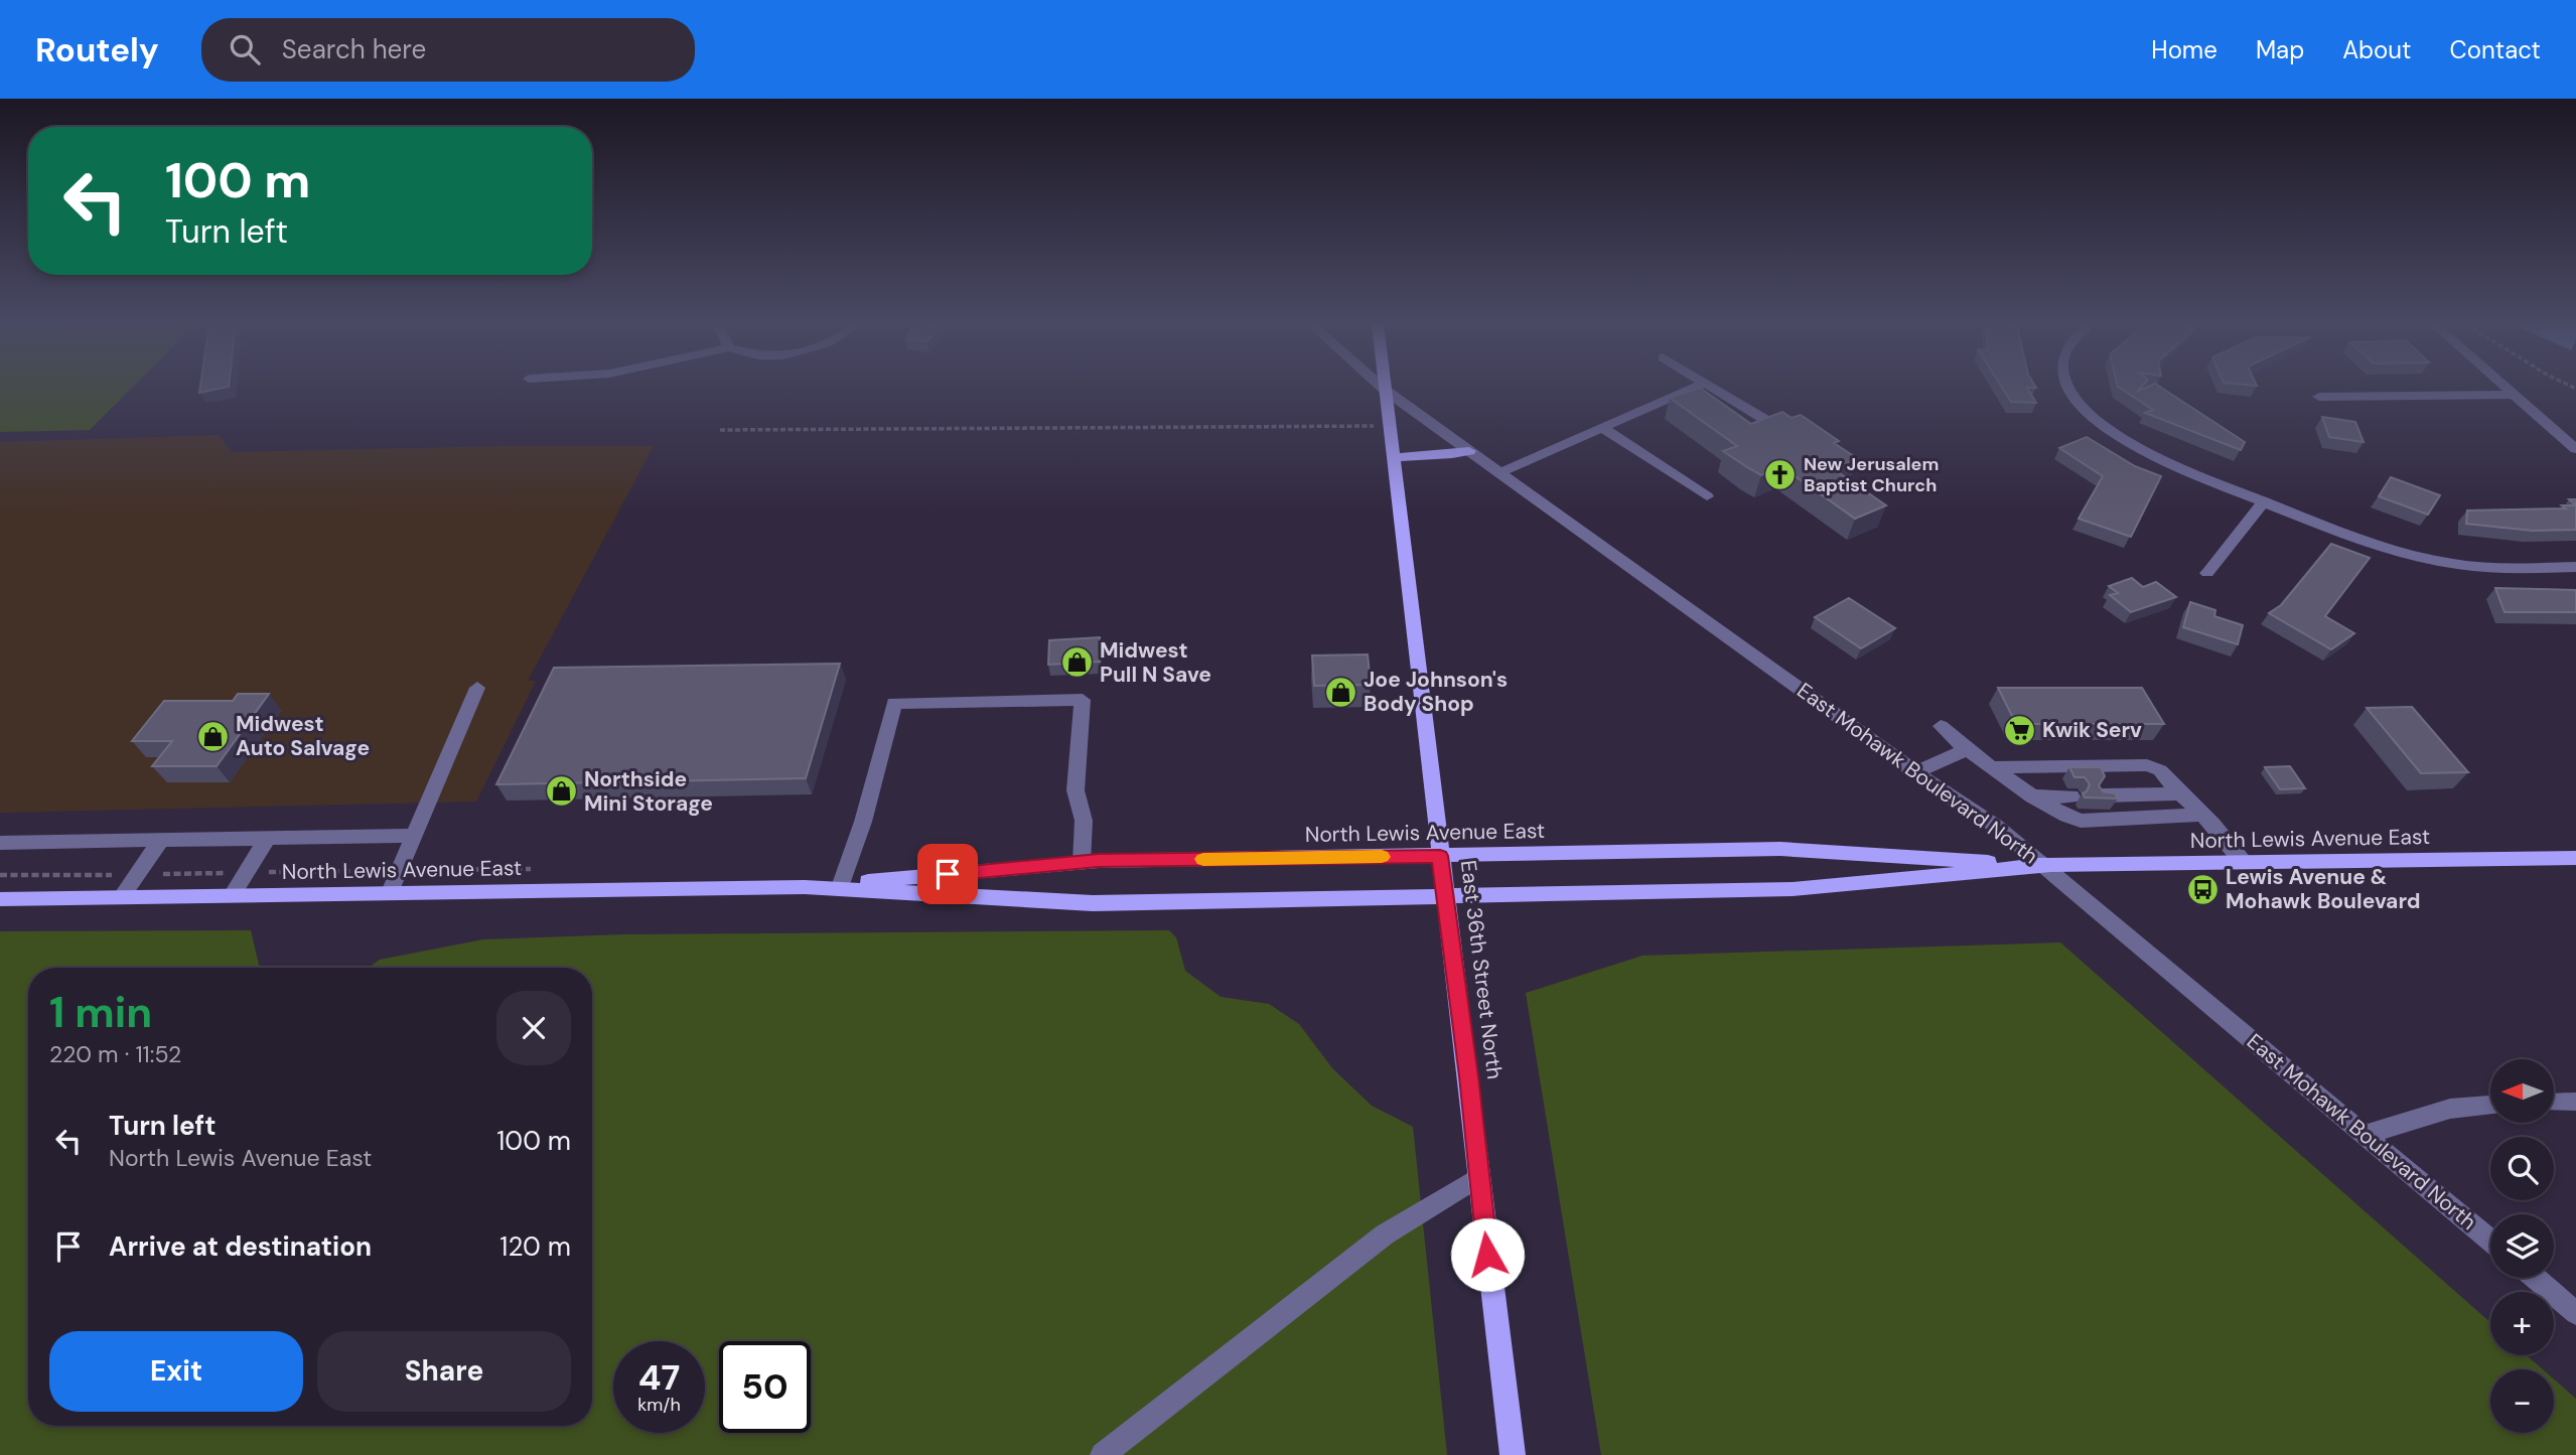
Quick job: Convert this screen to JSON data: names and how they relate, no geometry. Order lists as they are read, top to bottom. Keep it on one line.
{"streets":{"main road":["North Lewis Avenue East","East 36th Street North"],"street":["East Mohawk Boulevard North"]},"crossings":[["East Mohawk Boulevard North","North Lewis Avenue East"],["East Mohawk Boulevard North","East 36th Street North"],["North Lewis Avenue East","East 36th Street North"]],"places":{"church":["New Jerusalem Baptist Church"],"shop":["Midwest Pull N Save","Joe Johnson's Body Shop","Midwest Auto Salvage","Northside Mini Storage"],"supermarket":["Kwik Serv"],"bus stop":["Lewis Avenue & Mohawk Boulevard"]},"north":"left","page":{"header":"Routely","search":"Search here","nav":["Home","Map","About","Contact"],"turn":["100 m","Turn left"],"heading":["1 min","220 m · 11:52"],"map_buttons":["+","−"],"list":[{"name":"Turn left","note":"North Lewis Avenue East","value":"100 m"},{"name":"Arrive at destination","value":"120 m"}],"buttons":["Exit","Share"],"speed":"47 km/h","limit":"50"}}
